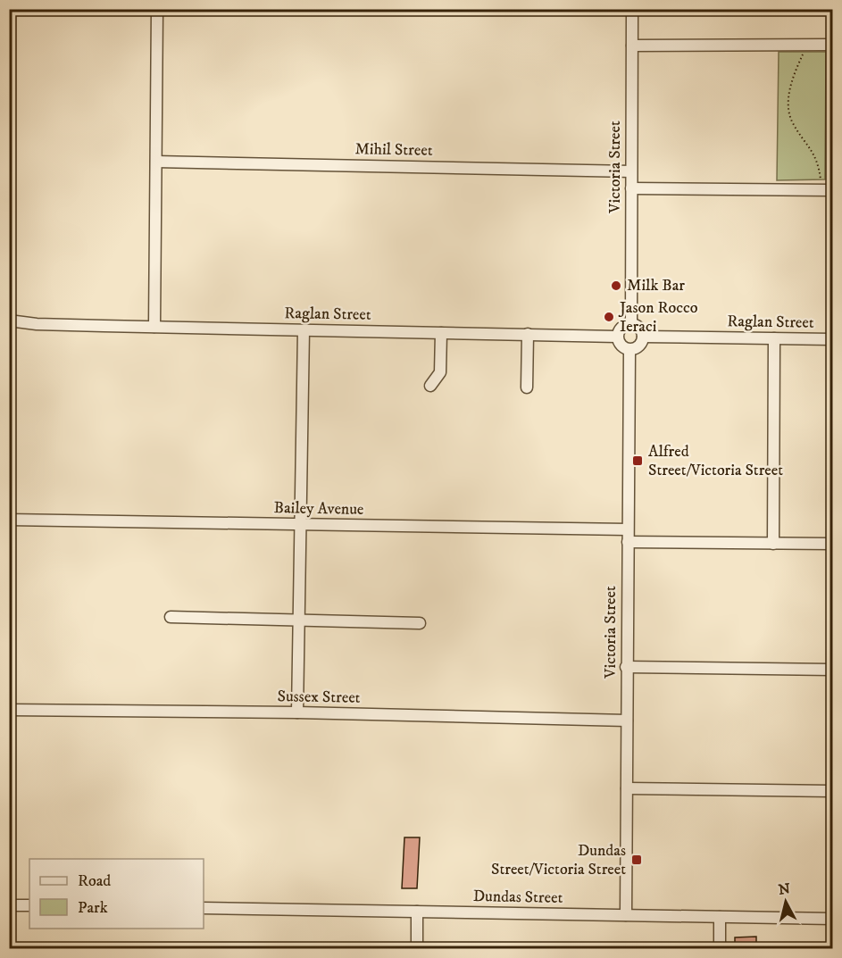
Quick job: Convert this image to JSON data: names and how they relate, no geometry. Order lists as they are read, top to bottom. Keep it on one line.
{"streets":{"street":["Mihil Street","Victoria Street","Raglan Street","Bailey Avenue","Sussex Street","Dundas Street"]},"crossings":[["Mihil Street","Victoria Street"],["Victoria Street","Raglan Street"],["Victoria Street","Bailey Avenue"],["Victoria Street","Sussex Street"],["Victoria Street","Dundas Street"]],"places":{"other":["Milk Bar","Jason Rocco Ieraci"],"transit":["Alfred Street/Victoria Street","Dundas Street/Victoria Street"]},"legend":["Road","Park"],"north":"top"}
